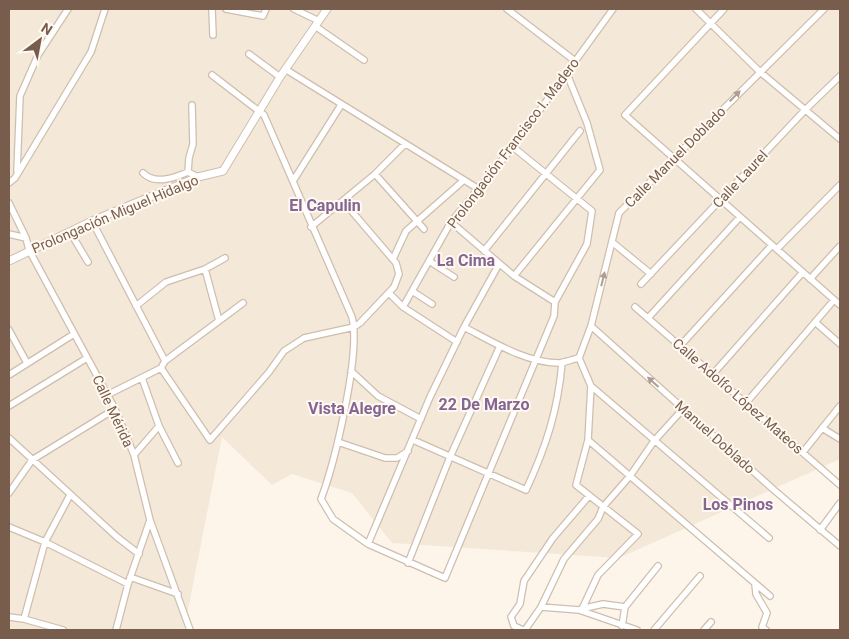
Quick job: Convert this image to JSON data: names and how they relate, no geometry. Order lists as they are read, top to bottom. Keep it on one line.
{"streets":{"street":["Prolongación Francisco I. Madero","Calle Manuel Doblado","Calle Laurel","Prolongación Miguel Hidalgo","Calle Adolfo López Mateos","Calle Mérida","Manuel Doblado"]},"crossings":[["Calle Manuel Doblado","Manuel Doblado"],["Prolongación Miguel Hidalgo","Calle Mérida"]],"one_way":["Calle Manuel Doblado"],"districts":["El Capulin","La Cima","22 De Marzo","Vista Alegre","Los Pinos"],"north":"top right"}
